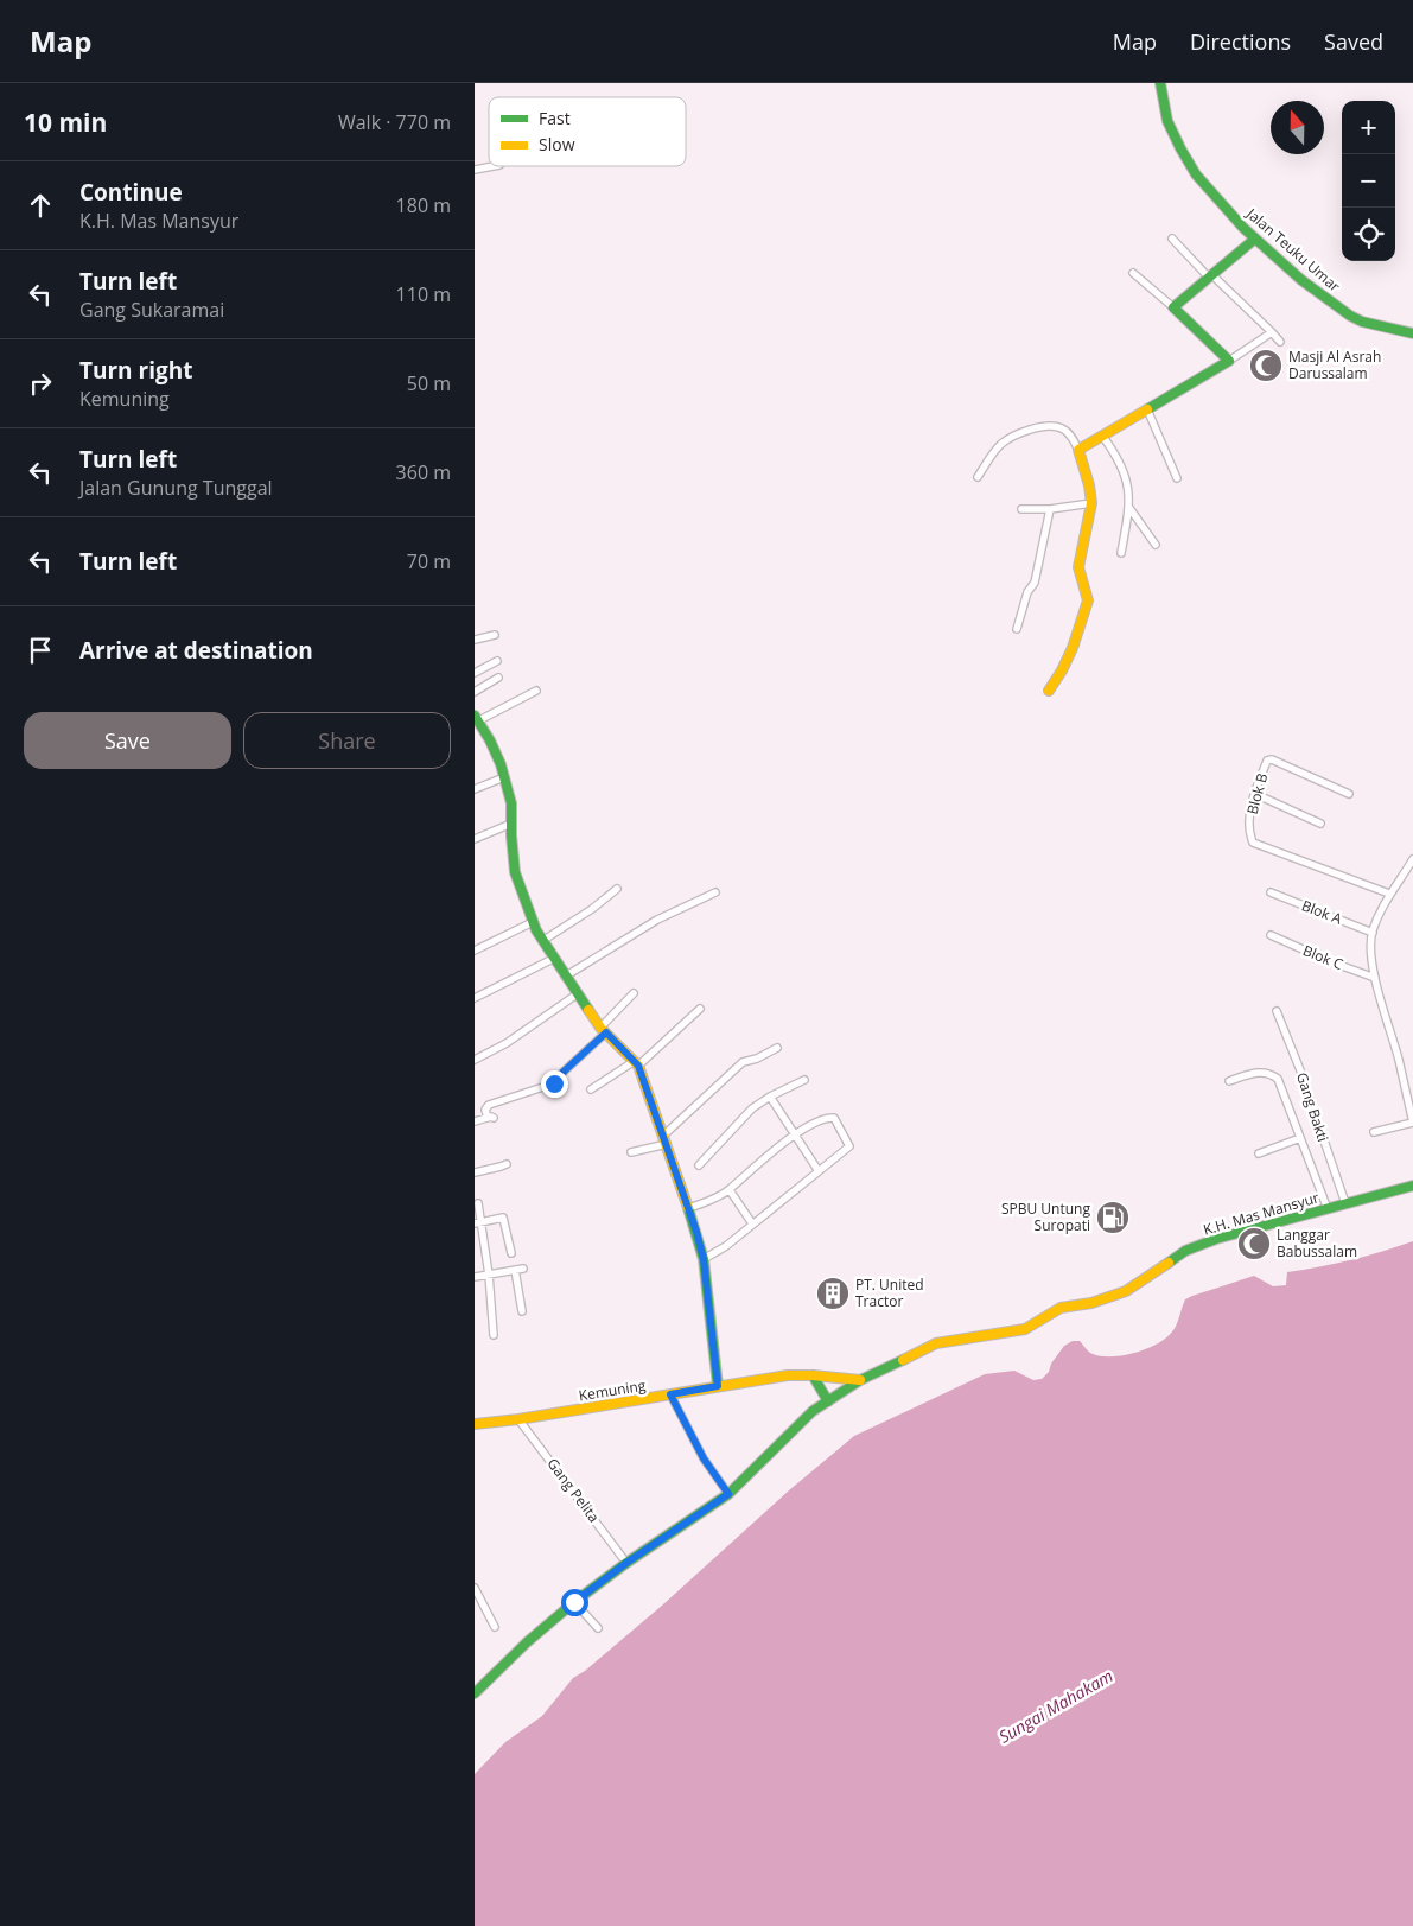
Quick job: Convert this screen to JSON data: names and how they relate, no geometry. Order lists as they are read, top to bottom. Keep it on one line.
{"streets":{"street":["Jalan Teuku Umar","Blok B","Blok A","Blok C","Gang Bakti","K.H. Mas Mansyur","Kemuning","Gang Pelita"]},"crossings":[["Gang Bakti","K.H. Mas Mansyur"],["K.H. Mas Mansyur","Kemuning"],["K.H. Mas Mansyur","Gang Pelita"],["Kemuning","Gang Pelita"]],"water":["Sungai Mahakam"],"places":{"mosque":["Masji Al Asrah Darussalam","Langgar Babussalam"],"fuel station":["SPBU Untung Suropati"],"building":["PT. United Tractor"]},"legend":["Fast","Slow"],"north":"top","page":{"header":"Map","nav":["Map","Directions","Saved"],"heading":["10 min","Walk · 770 m"],"map_buttons":["+","−"],"list":[["Continue","K.H. Mas Mansyur","180 m"],["Turn left","Gang Sukaramai","110 m"],["Turn right","Kemuning","50 m"],["Turn left","Jalan Gunung Tunggal","360 m"],["Turn left","70 m"],"Arrive at destination"],"buttons":["Save","Share"]}}
